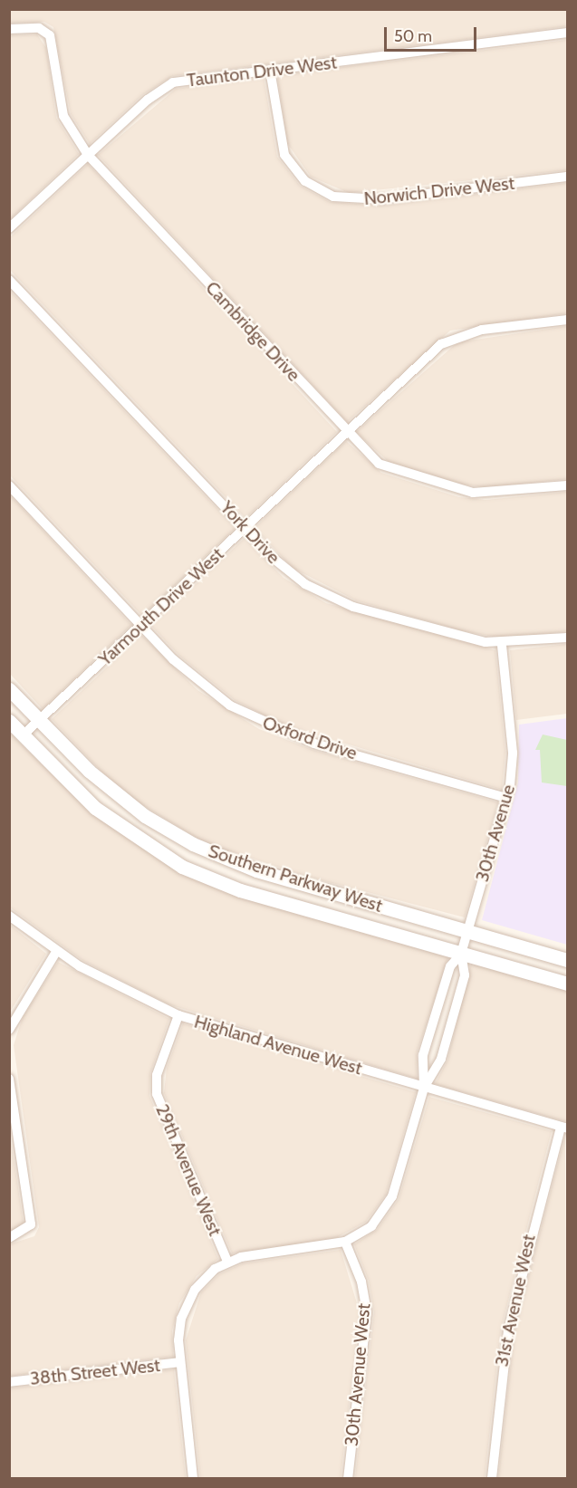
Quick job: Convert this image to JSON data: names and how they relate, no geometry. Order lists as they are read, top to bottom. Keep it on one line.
{"streets":{"street":["Taunton Drive West","Norwich Drive West","Cambridge Drive","York Drive","Yarmouth Drive West","Oxford Drive","30th Avenue","Southern Parkway West","Highland Avenue West","29th Avenue West","31st Avenue West","38th Street West","30th Avenue West"]},"crossings":[["Taunton Drive West","Norwich Drive West"],["Taunton Drive West","Cambridge Drive"],["Cambridge Drive","Yarmouth Drive West"],["York Drive","Yarmouth Drive West"],["York Drive","30th Avenue"],["Yarmouth Drive West","Oxford Drive"],["Yarmouth Drive West","Southern Parkway West"],["Oxford Drive","30th Avenue"],["30th Avenue","Southern Parkway West"],["Highland Avenue West","29th Avenue West"],["Highland Avenue West","31st Avenue West"]],"scale_bar":"50 m"}
